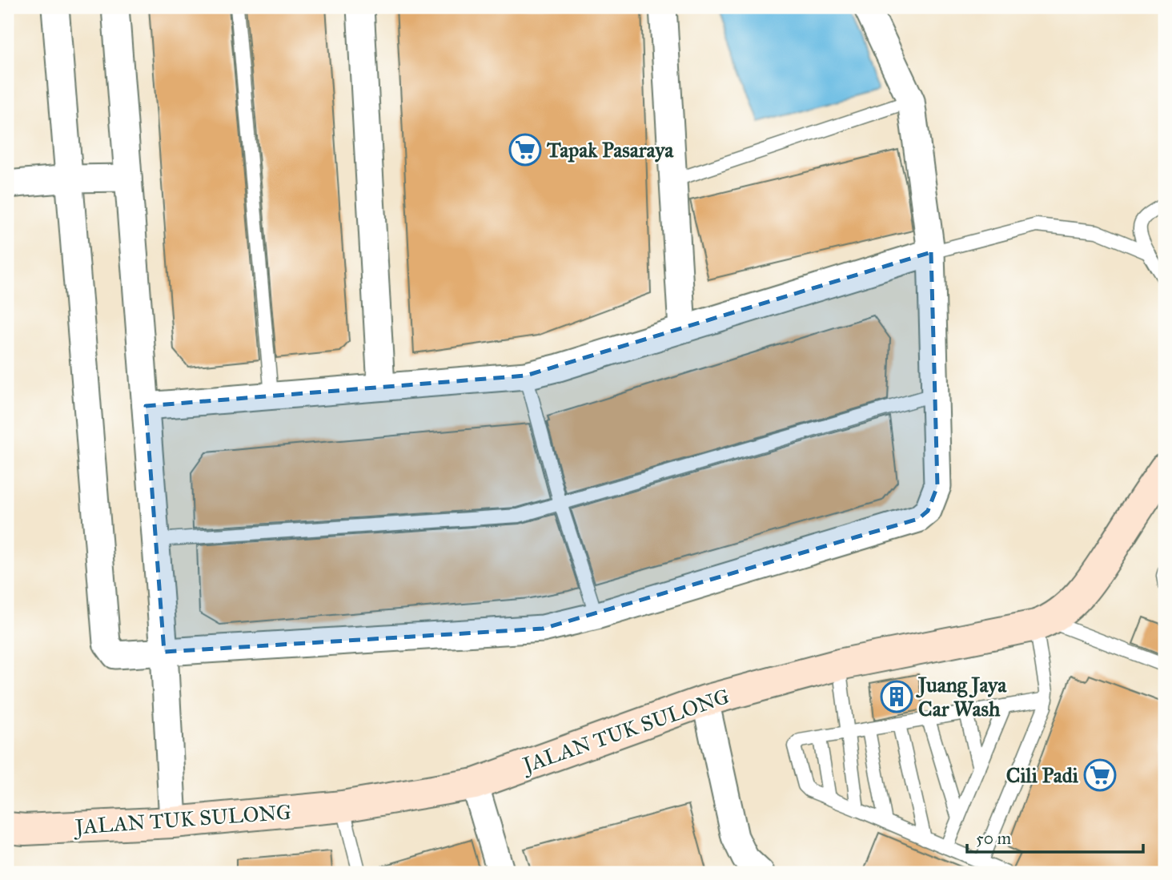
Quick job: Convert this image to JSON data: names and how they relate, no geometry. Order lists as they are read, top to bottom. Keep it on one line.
{"streets":{"street":["JALAN TUK SULONG"]},"places":{"supermarket":["Tapak Pasaraya","Cili Padi"],"building":["Juang Jaya Car Wash"]},"scale_bar":"50 m"}
